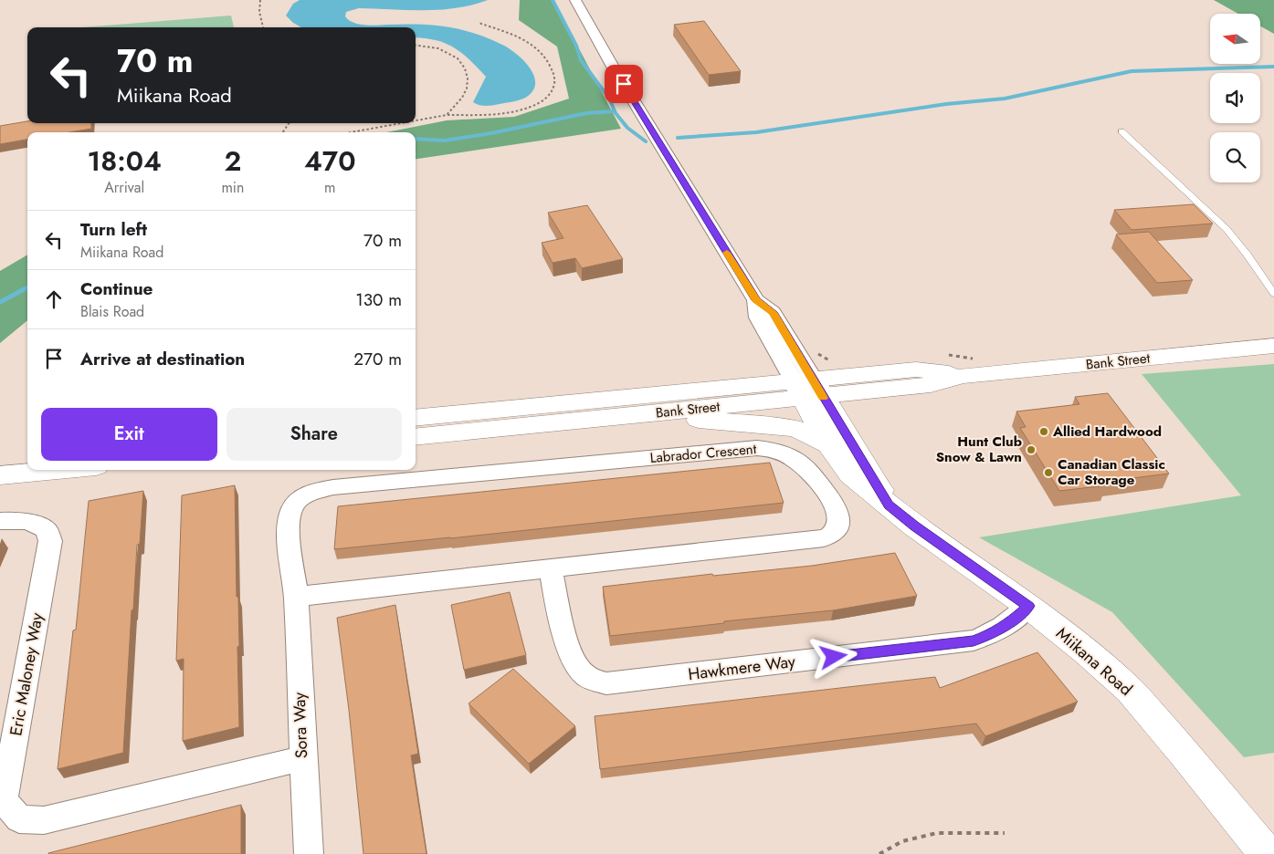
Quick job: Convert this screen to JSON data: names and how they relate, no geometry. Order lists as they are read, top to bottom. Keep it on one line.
{"streets":{"main road":["Bank Street","Miikana Road"],"street":["Labrador Crescent","Hawkmere Way","Eric Maloney Way","Sora Way"]},"crossings":[["Bank Street","Miikana Road"],["Labrador Crescent","Hawkmere Way"],["Labrador Crescent","Sora Way"],["Miikana Road","Hawkmere Way"],["Eric Maloney Way","Sora Way"]],"places":["Allied Hardwood","Hunt Club Snow & Lawn","Canadian Classic Car Storage"],"north":"left","page":{"turn":["70 m","Miikana Road"],"eta":["18:04","Arrival","2","min","470","m"],"list":[{"name":"Turn left","note":"Miikana Road","value":"70 m"},{"name":"Continue","note":"Blais Road","value":"130 m"},{"name":"Arrive at destination","value":"270 m"}],"buttons":["Exit","Share"]}}
